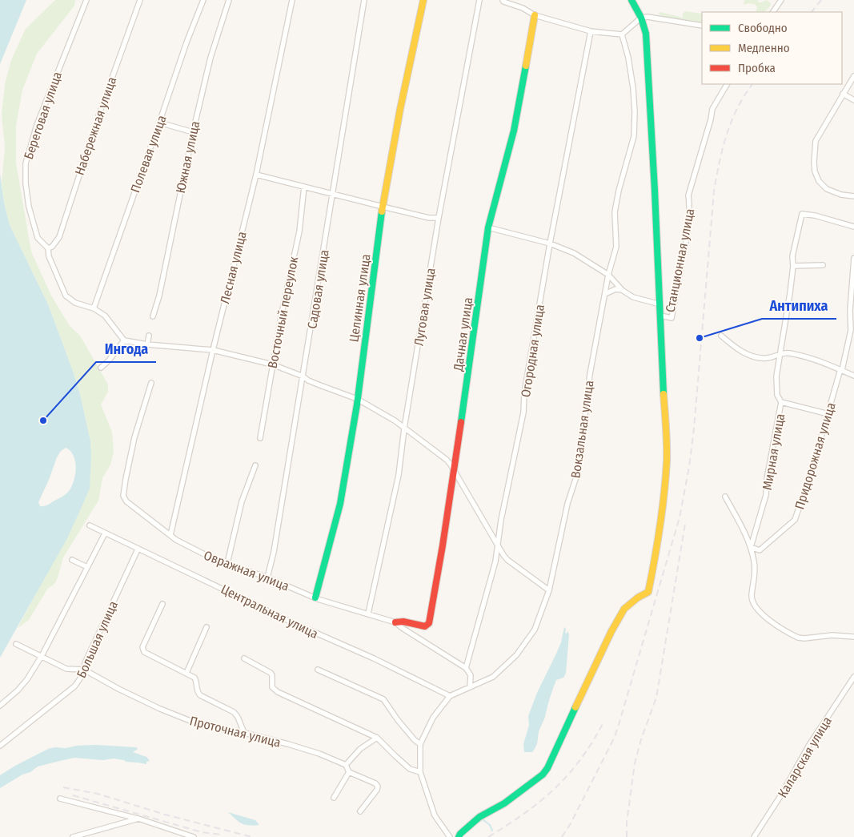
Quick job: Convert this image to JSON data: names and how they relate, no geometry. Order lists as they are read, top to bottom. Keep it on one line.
{"streets":{"street":["Береговая улица","Набережная улица","Полевая улица","Южная улица","Станционная улица","Лесная улица","Садовая улица","Целинная улица","Луговая улица","Восточный переулок","Дачная улица","Огородная улица","Вокзальная улица","Мирная улица","Придорожная улица","Овражная улица","Центральная улица","Большая улица","Проточная улица","Каларская улица"]},"crossings":[["Береговая улица","Набережная улица"],["Береговая улица","Полевая улица"],["Лесная улица","Овражная улица"],["Садовая улица","Овражная улица"],["Целинная улица","Овражная улица"],["Луговая улица","Овражная улица"],["Дачная улица","Овражная улица"],["Огородная улица","Овражная улица"],["Вокзальная улица","Центральная улица"],["Мирная улица","Придорожная улица"],["Центральная улица","Большая улица"],["Большая улица","Проточная улица"]],"places":["Антипиха","Ингода"],"legend":["Свободно","Медленно","Пробка"]}
